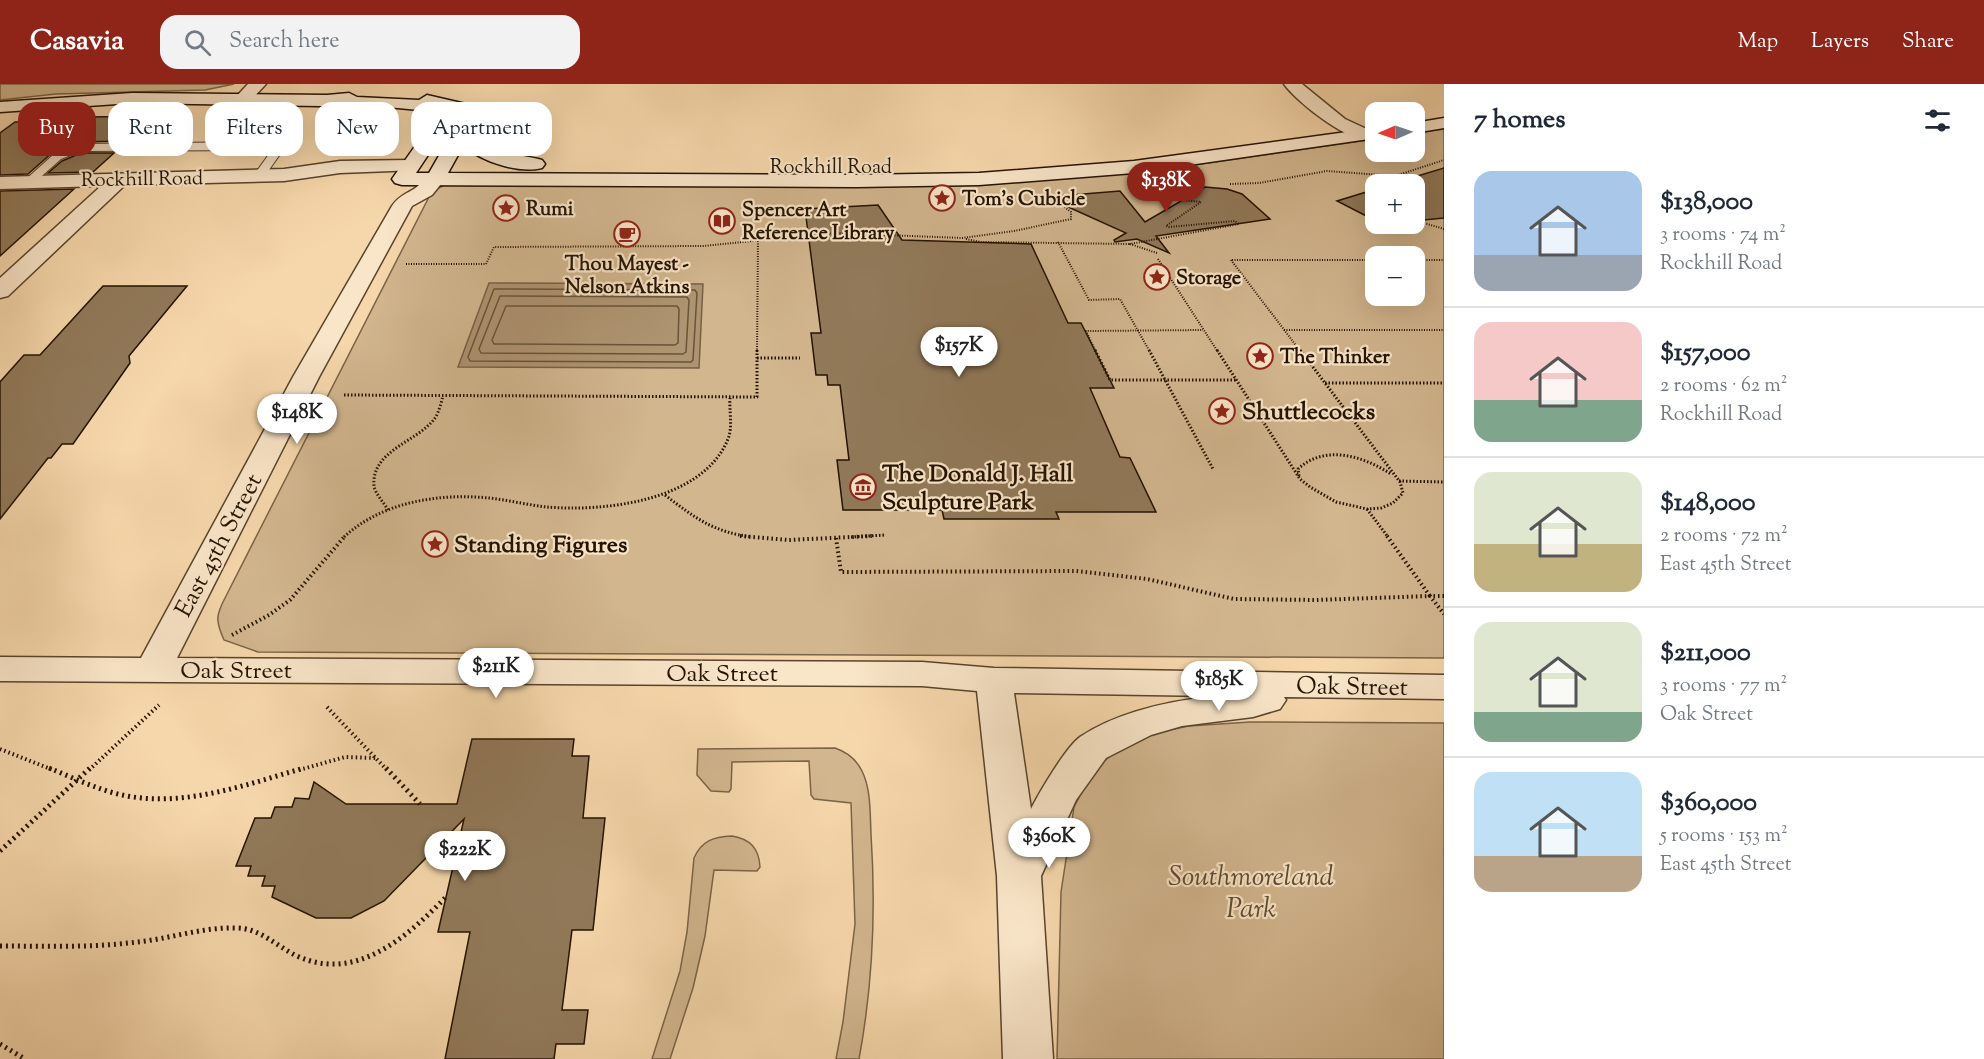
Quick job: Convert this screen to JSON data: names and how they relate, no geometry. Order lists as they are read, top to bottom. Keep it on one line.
{"streets":{"main road":["Rockhill Road","East 45th Street","Oak Street"]},"crossings":[["Rockhill Road","East 45th Street"],["East 45th Street","Oak Street"]],"parks":["Southmoreland Park"],"places":{"place":["Tom's Cubicle","Rumi","Storage","The Thinker","Shuttlecocks","Standing Figures"],"library":["Spencer Art Reference Library"],"cafe":["Thou Mayest - Nelson Atkins"],"museum":["The Donald J. Hall Sculpture Park"]},"north":"left","page":{"header":"Casavia","search":"Search here","nav":["Map","Layers","Share"],"heading":"7 homes","map_buttons":["+","−"],"chip":["Buy","Rent","Filters","New","Apartment"],"list":[{"name":"$138,000","note":"3 rooms · 74 m² · Rockhill Road"},{"name":"$157,000","note":"2 rooms · 62 m² · Rockhill Road"},{"name":"$148,000","note":"2 rooms · 72 m² · East 45th Street"},{"name":"$211,000","note":"3 rooms · 77 m² · Oak Street"},{"name":"$360,000","note":"5 rooms · 153 m² · East 45th Street"}],"price":["$138K","$157K","$148K","$211K","$185K","$360K","$222K"]}}
